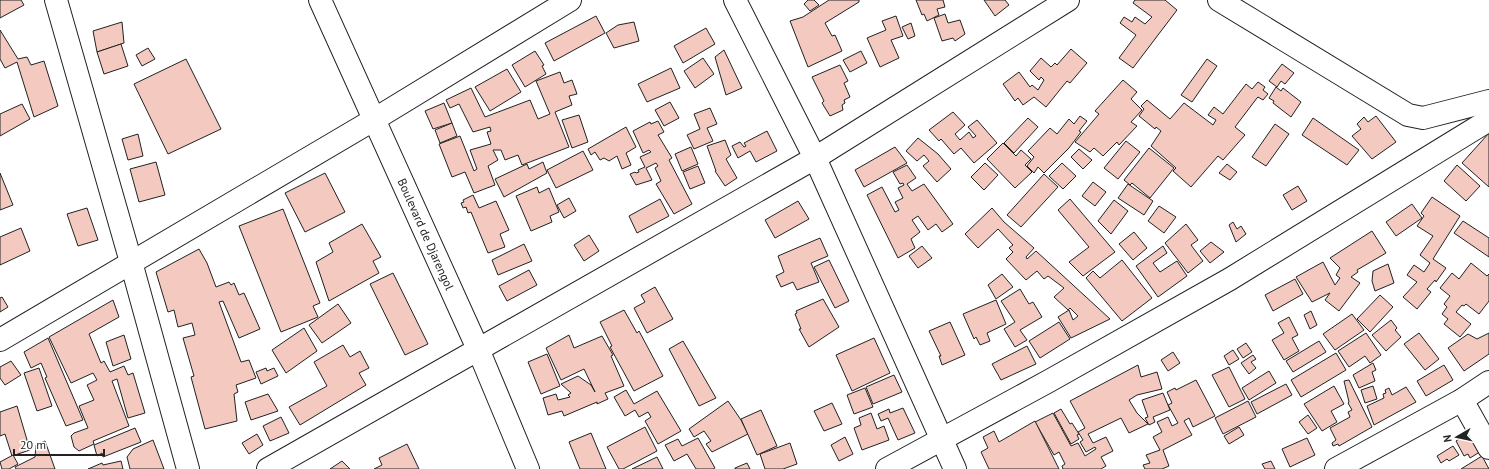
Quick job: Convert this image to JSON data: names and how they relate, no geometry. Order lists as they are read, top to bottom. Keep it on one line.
{"streets":{"street":["Boulevard de Djarengol"]},"scale_bar":"20 m","north":"left"}
